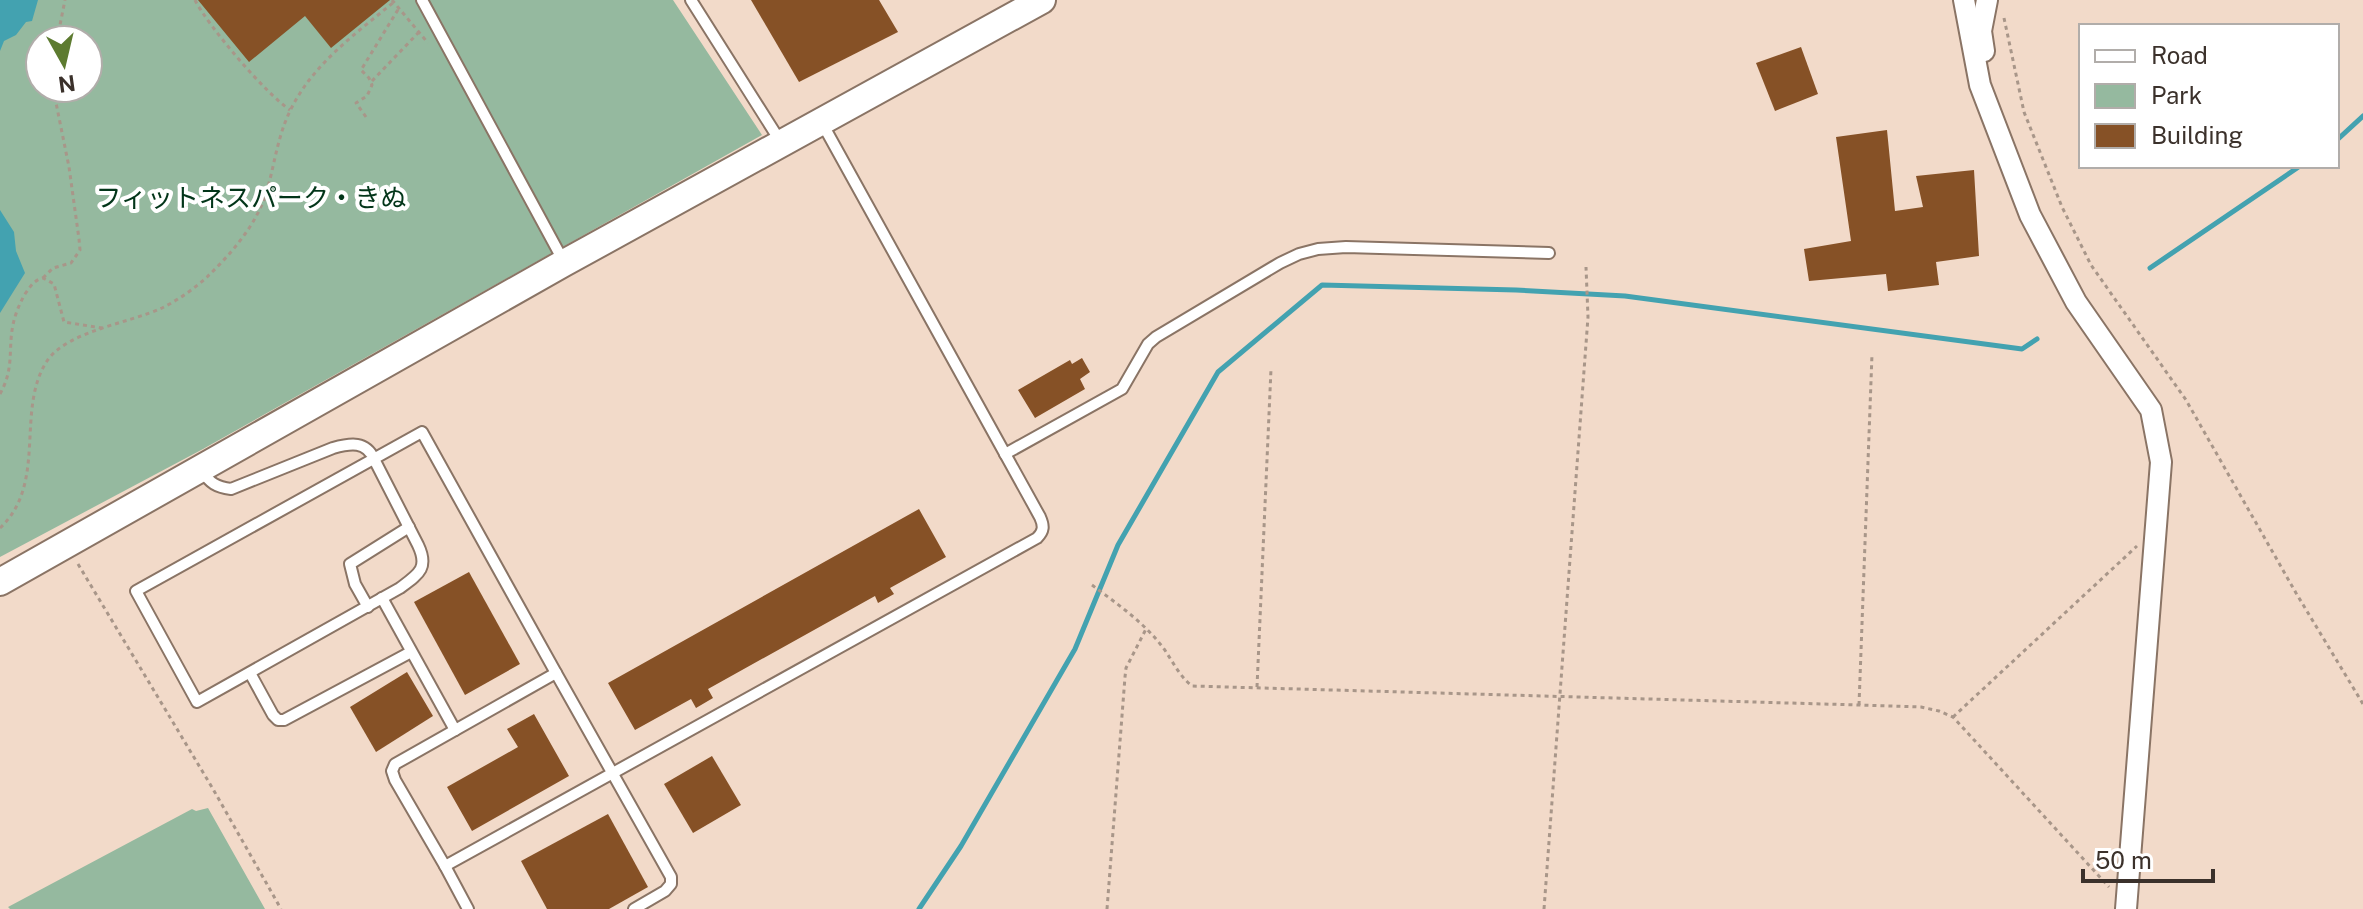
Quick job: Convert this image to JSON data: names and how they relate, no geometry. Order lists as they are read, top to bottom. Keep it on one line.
{"parks":["フィットネスパーク・きぬ"],"legend":["Road","Park","Building"],"scale_bar":"50 m","north":"bottom"}
